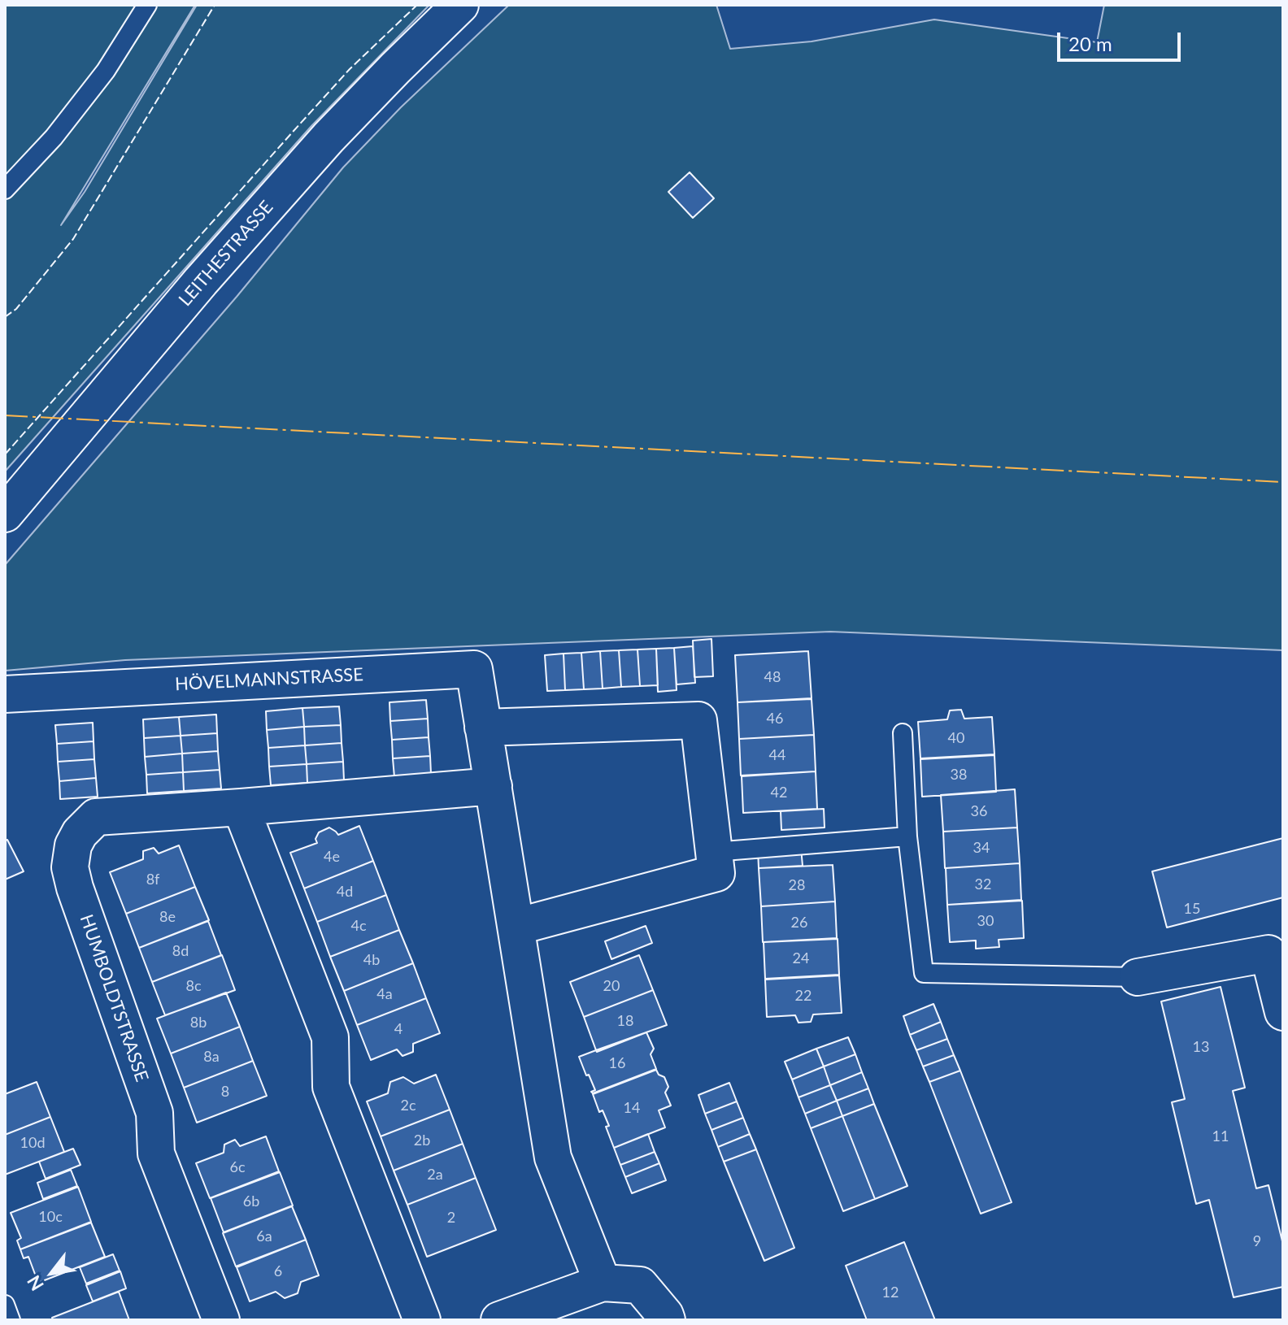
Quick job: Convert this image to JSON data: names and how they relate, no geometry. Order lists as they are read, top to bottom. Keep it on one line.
{"streets":{"street":["LEITHESTRASSE","HÖVELMANNSTRASSE","HUMBOLDTSTRASSE"]},"crossings":[["HÖVELMANNSTRASSE","HUMBOLDTSTRASSE"]],"house_numbers":["48","46","40","44","38","42","36","34","4e","8f","32","28","4d","15","8e","30","26","4c","8d","24","4b","8c","20","4a","22","18","8b","4","13","8a","16","8","2c","14","11","2b","10d","6c","2a","6b","10c","2","6a","9","6","12"],"scale_bar":"20 m","north":"bottom left"}
